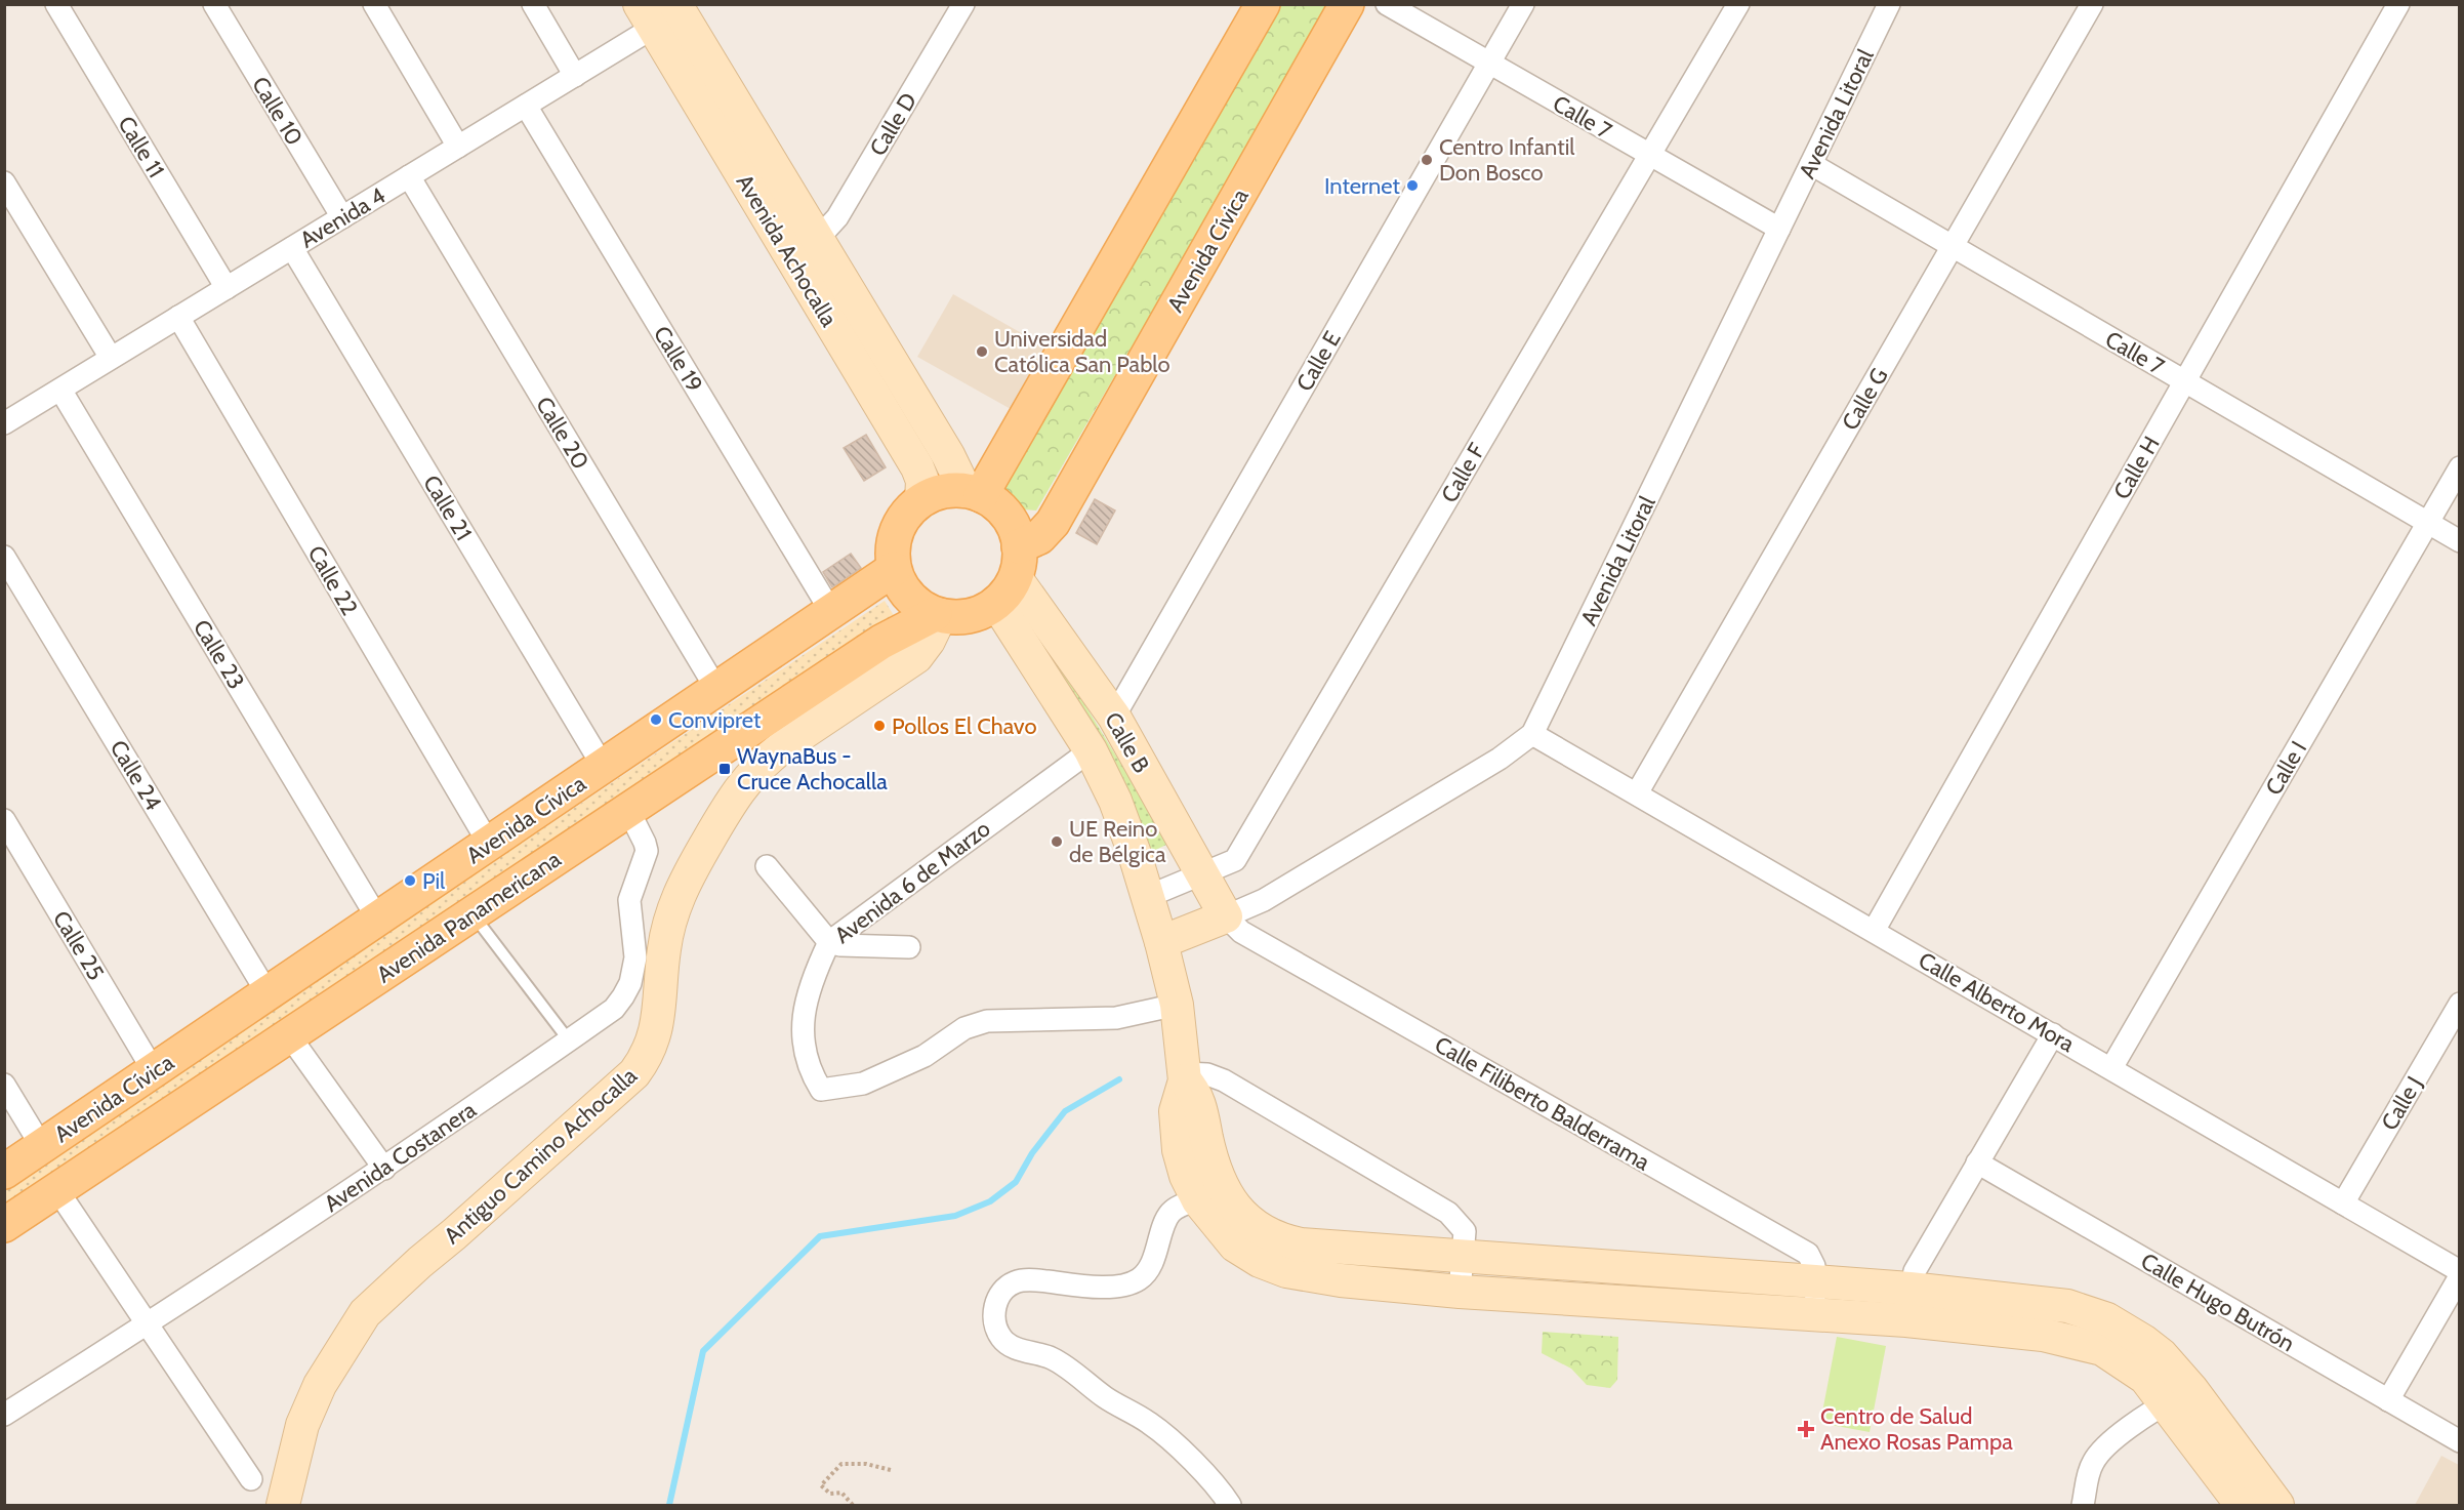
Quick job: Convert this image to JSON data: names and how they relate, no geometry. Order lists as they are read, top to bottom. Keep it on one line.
{"streets":{"main road":["Avenida Cívica","Avenida Panamericana"],"street":["Calle 10","Avenida Litoral","Calle 7","Calle D","Calle 11","Avenida 4","Avenida Achocalla","Calle 19","Calle E","Calle G","Calle 20","Calle H","Calle F","Calle 21","Calle 22","Calle 23","Calle B","Calle I","Calle 24","Avenida 6 de Marzo","Calle 25","Calle Alberto Mora","Calle Filiberto Balderrama","Calle J","Antiguo Camino Achocalla","Avenida Costanera","Calle Hugo Butrón"]},"crossings":[["Calle 10","Avenida 4"],["Avenida Litoral","Calle 7"],["Avenida Litoral","Calle B"],["Avenida Litoral","Calle Alberto Mora"],["Avenida Litoral","Calle Filiberto Balderrama"],["Calle 7","Calle E"],["Calle 7","Calle G"],["Calle 7","Calle H"],["Calle 7","Calle F"],["Calle 7","Calle I"],["Calle D","Avenida Achocalla"],["Calle 11","Avenida 4"],["Avenida 4","Avenida Achocalla"],["Avenida 4","Calle 19"],["Avenida 4","Calle 20"],["Avenida 4","Calle 21"],["Avenida 4","Calle 22"],["Avenida 4","Calle 23"],["Avenida Achocalla","Avenida Cívica"],["Avenida Achocalla","Calle B"],["Avenida Achocalla","Avenida Panamericana"],["Avenida Achocalla","Antiguo Camino Achocalla"],["Avenida Cívica","Calle 19"],["Avenida Cívica","Calle 20"],["Avenida Cívica","Calle 21"],["Avenida Cívica","Calle 22"],["Avenida Cívica","Calle 23"],["Avenida Cívica","Calle B"],["Avenida Cívica","Calle 24"],["Avenida Cívica","Avenida Panamericana"],["Avenida Cívica","Calle 25"],["Avenida Cívica","Antiguo Camino Achocalla"],["Calle E","Calle B"],["Calle G","Calle Alberto Mora"],["Calle H","Calle Alberto Mora"],["Calle F","Calle B"],["Calle B","Avenida 6 de Marzo"],["Calle B","Avenida Panamericana"],["Calle B","Calle Filiberto Balderrama"],["Calle B","Antiguo Camino Achocalla"],["Calle I","Calle Alberto Mora"],["Avenida Panamericana","Antiguo Camino Achocalla"],["Avenida Panamericana","Avenida Costanera"],["Calle Alberto Mora","Calle J"]],"places":{"other":["Centro Infantil Don Bosco","Internet","Universidad Católica San Pablo","Convipret","Pollos El Chavo","UE Reino de Bélgica","Pil"],"transit":["WaynaBus - Cruce Achocalla"],"health":["Centro de Salud Anexo Rosas Pampa"]}}
